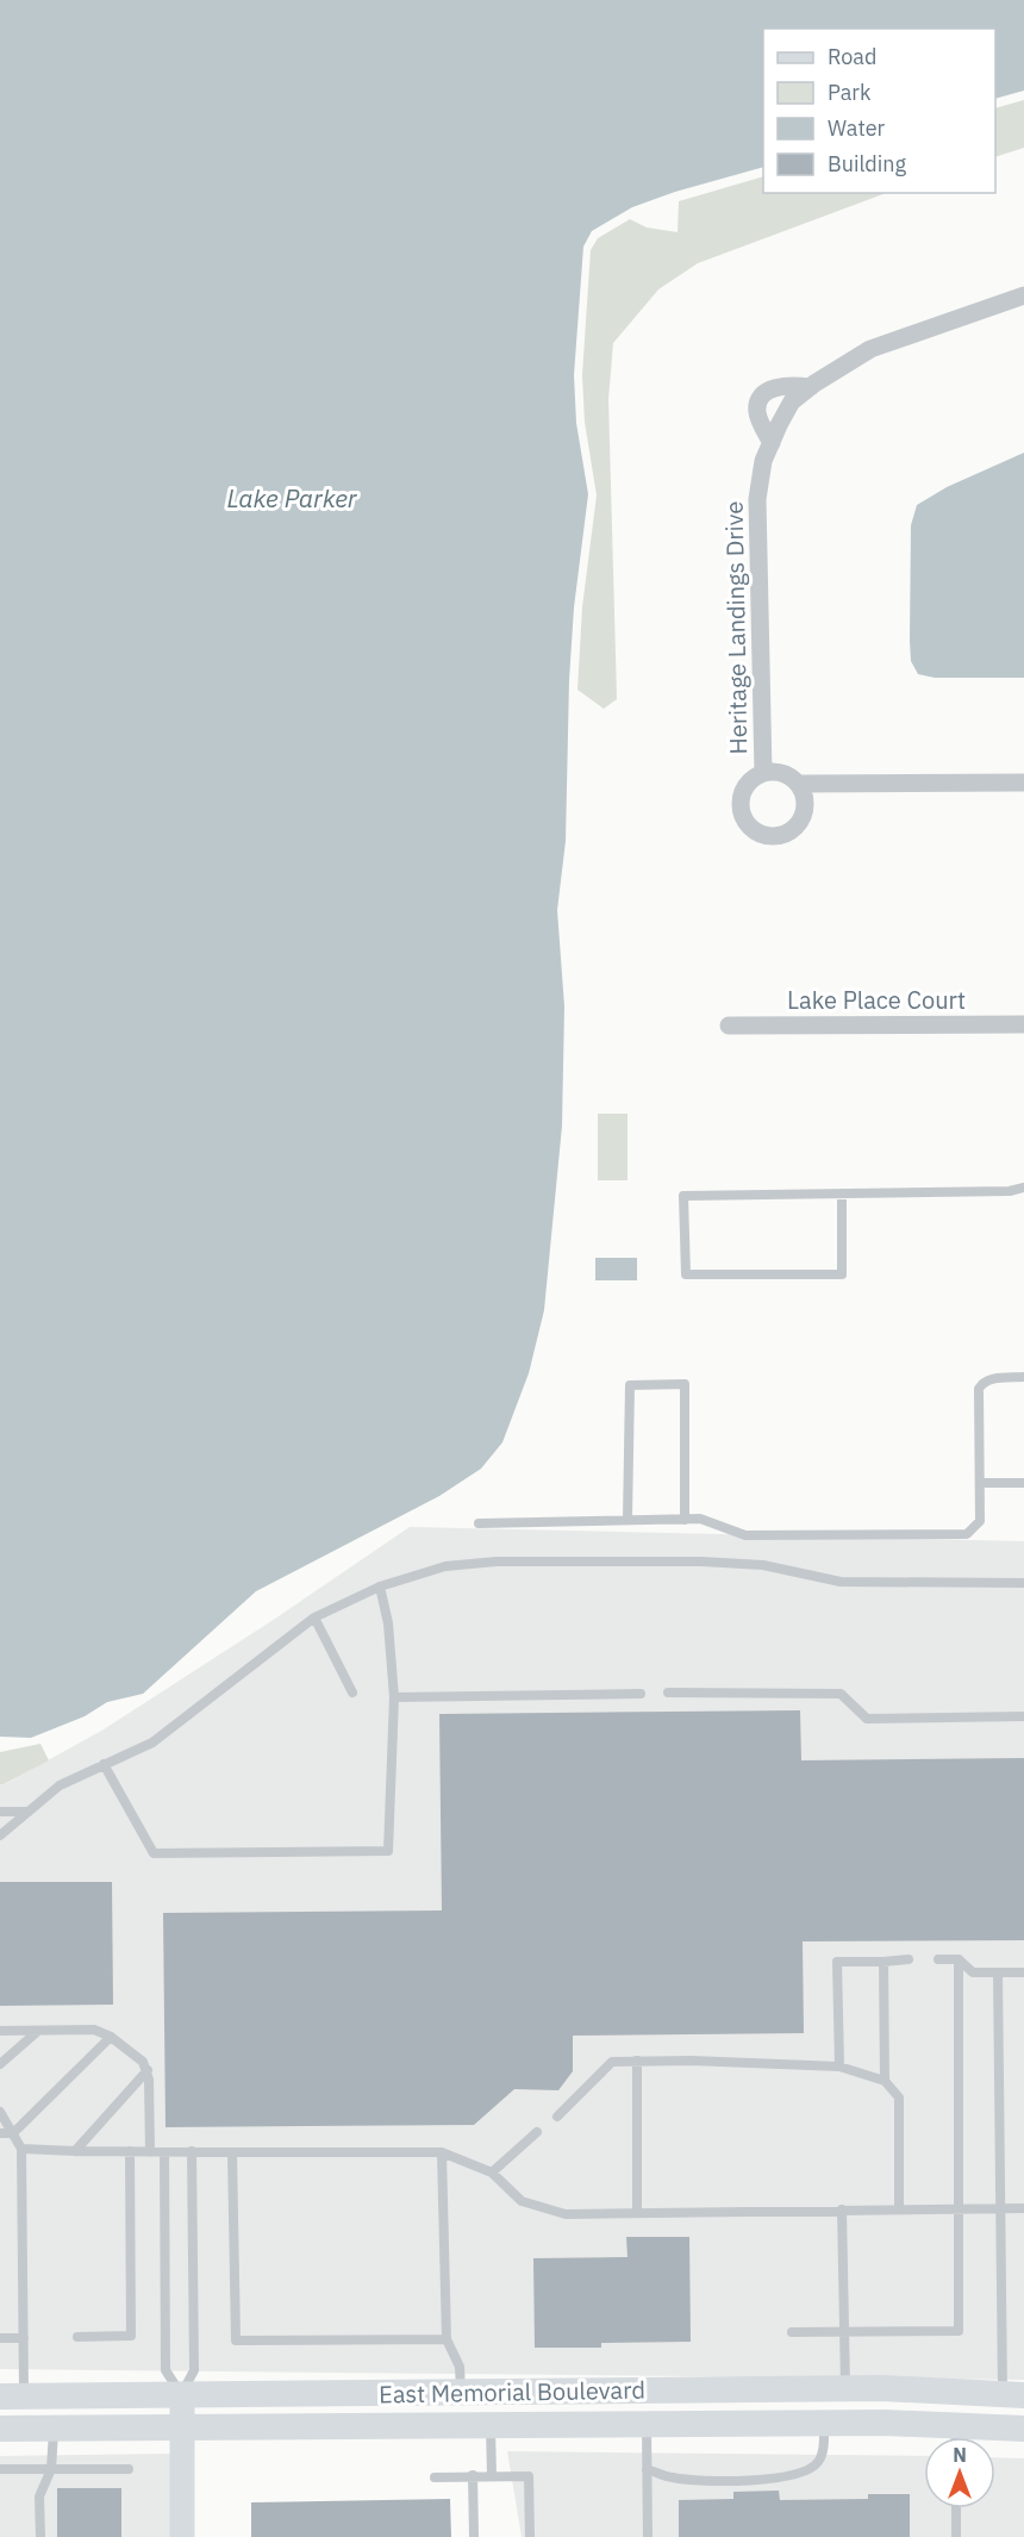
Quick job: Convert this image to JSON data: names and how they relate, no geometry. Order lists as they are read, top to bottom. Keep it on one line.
{"streets":{"main road":["East Memorial Boulevard"],"street":["Heritage Landings Drive","Lake Place Court"]},"water":["Lake Parker"],"legend":["Road","Park","Water","Building"],"north":"top"}
